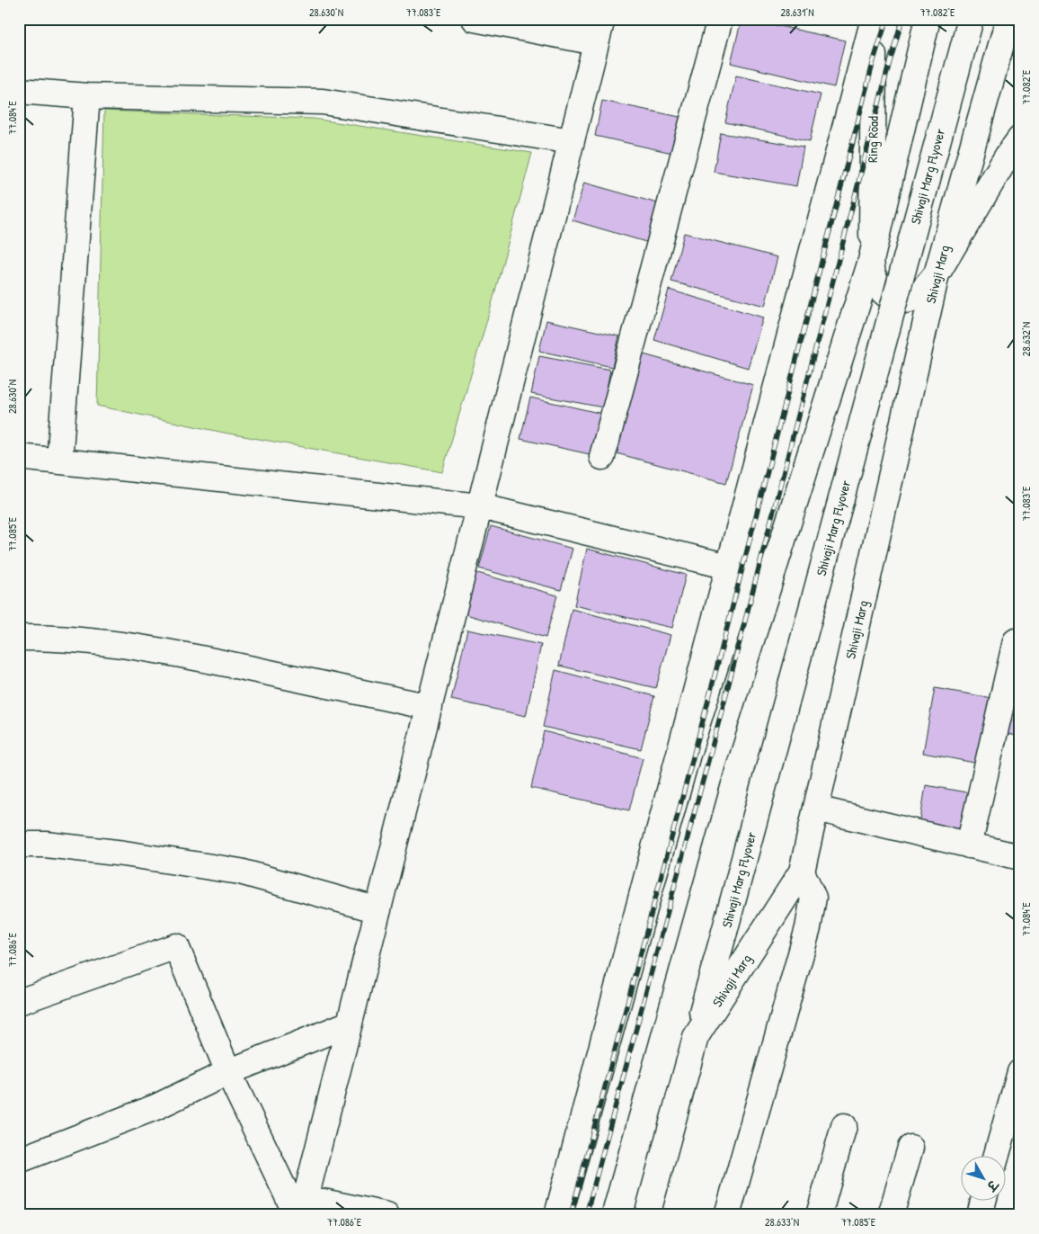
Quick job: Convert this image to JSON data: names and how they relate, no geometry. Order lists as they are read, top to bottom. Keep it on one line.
{"streets":{"street":["Ring Road","Shivaji Marg Flyover","Shivaji Marg"]},"crossings":[["Shivaji Marg Flyover","Shivaji Marg"]],"north":"bottom right","coordinates":["28.630°N","77.083°E","28.631°N","77.082°E","77.084°E","28.632°N","77.085°E","77.086°E","28.633°N"]}
